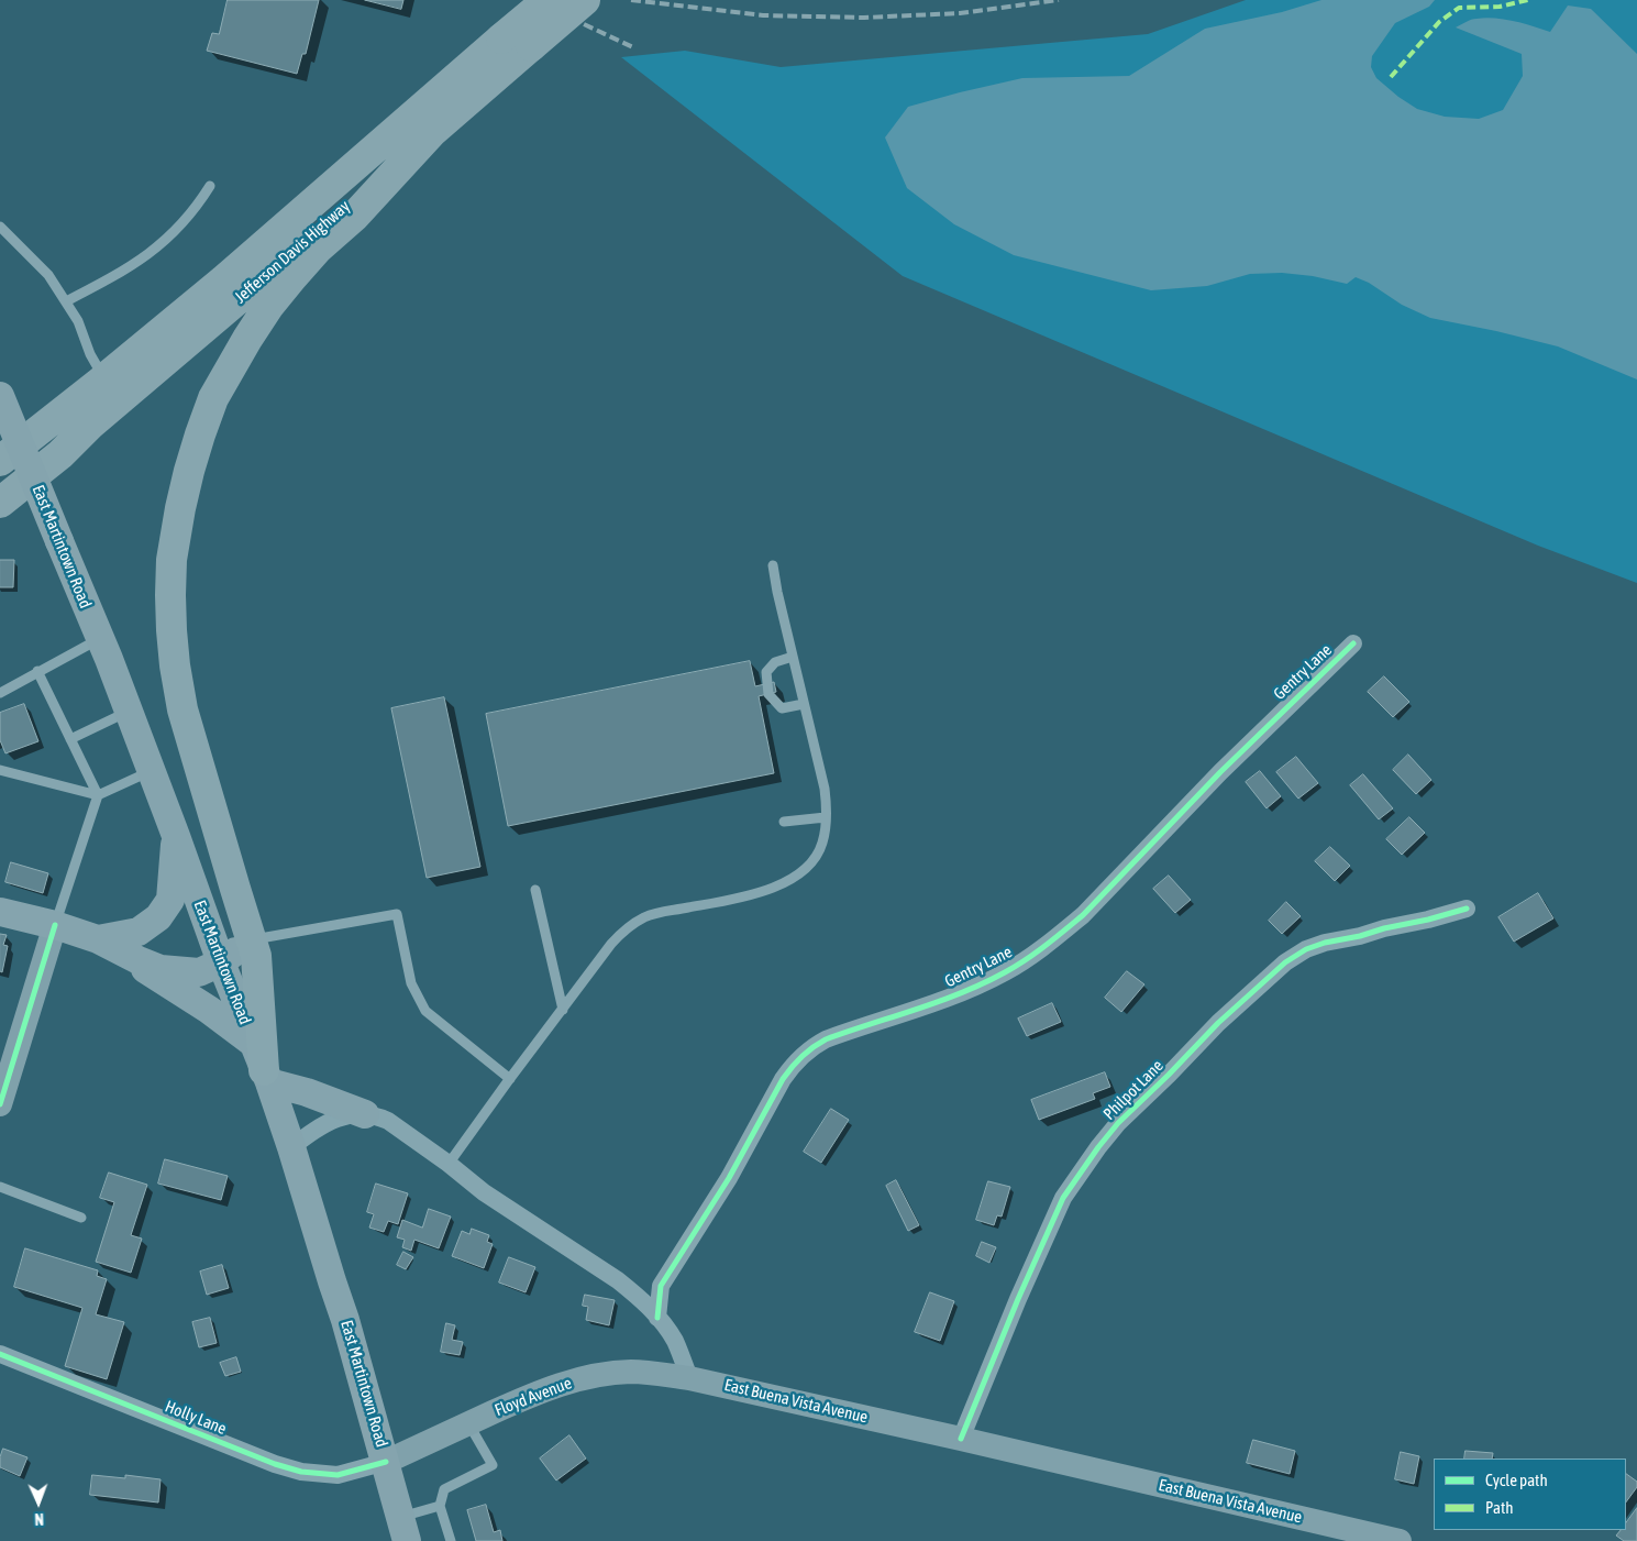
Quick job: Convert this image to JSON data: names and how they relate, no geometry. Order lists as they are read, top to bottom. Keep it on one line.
{"streets":{"highway":["Jefferson Davis Highway"],"main road":["East Martintown Road","Floyd Avenue","East Buena Vista Avenue"],"street":["Gentry Lane","Philpot Lane","Holly Lane"]},"crossings":[["East Martintown Road","Floyd Avenue"],["East Martintown Road","Holly Lane"],["Philpot Lane","East Buena Vista Avenue"],["Floyd Avenue","East Buena Vista Avenue"],["Floyd Avenue","Holly Lane"]],"legend":["Cycle path","Path"],"north":"bottom"}
